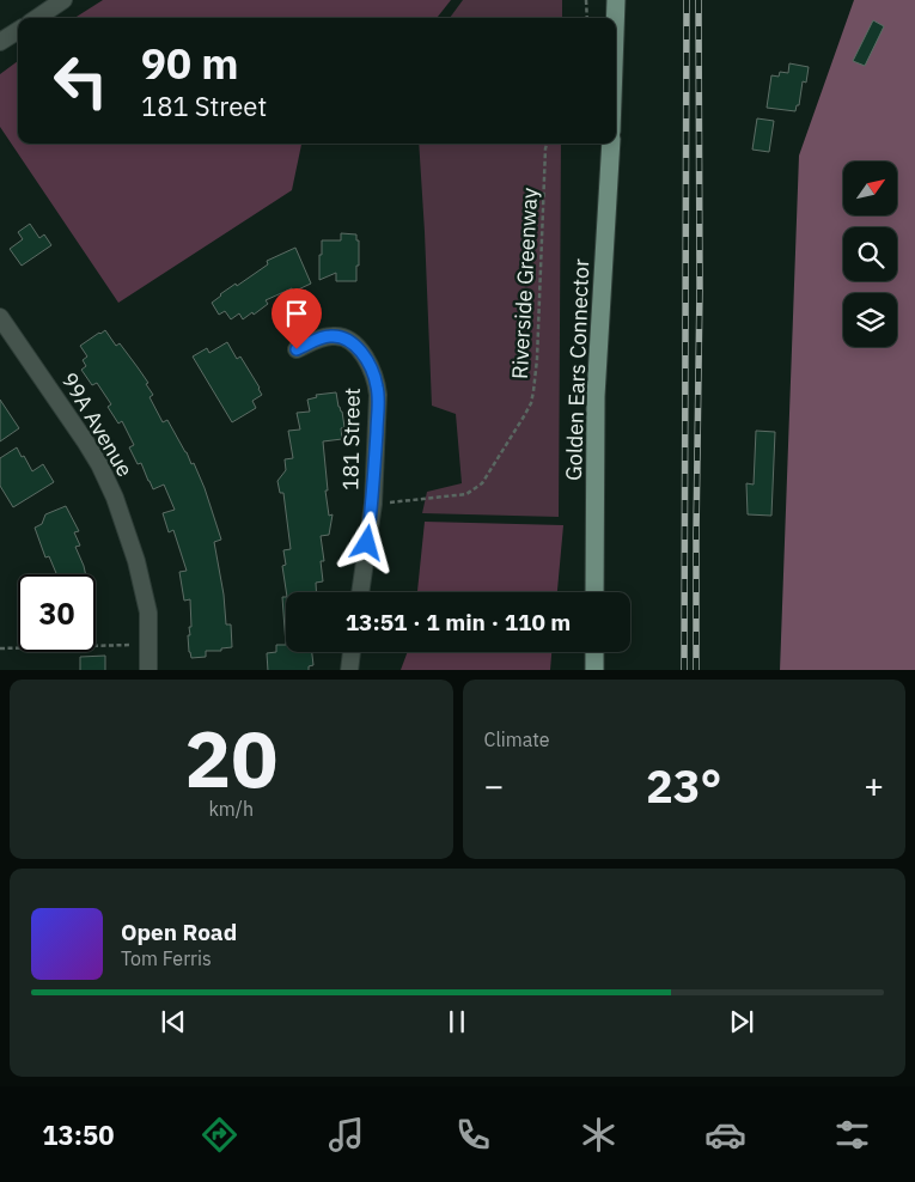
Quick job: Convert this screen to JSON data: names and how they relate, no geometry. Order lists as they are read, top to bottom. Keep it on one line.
{"streets":{"main road":["Golden Ears Connector"],"street":["99A Avenue","181 Street"],"path":["Riverside Greenway"]},"crossings":[["Riverside Greenway","181 Street"]],"north":"top right","page":{"turn":["90 m","181 Street"],"limit":"30","trip":"13:51 · 1 min · 110 m","tile":[["20","km/h"],"Climate"],"heat":["−","23°","+"],"song":["Open Road","Tom Ferris"],"tabs":"13:50"}}
